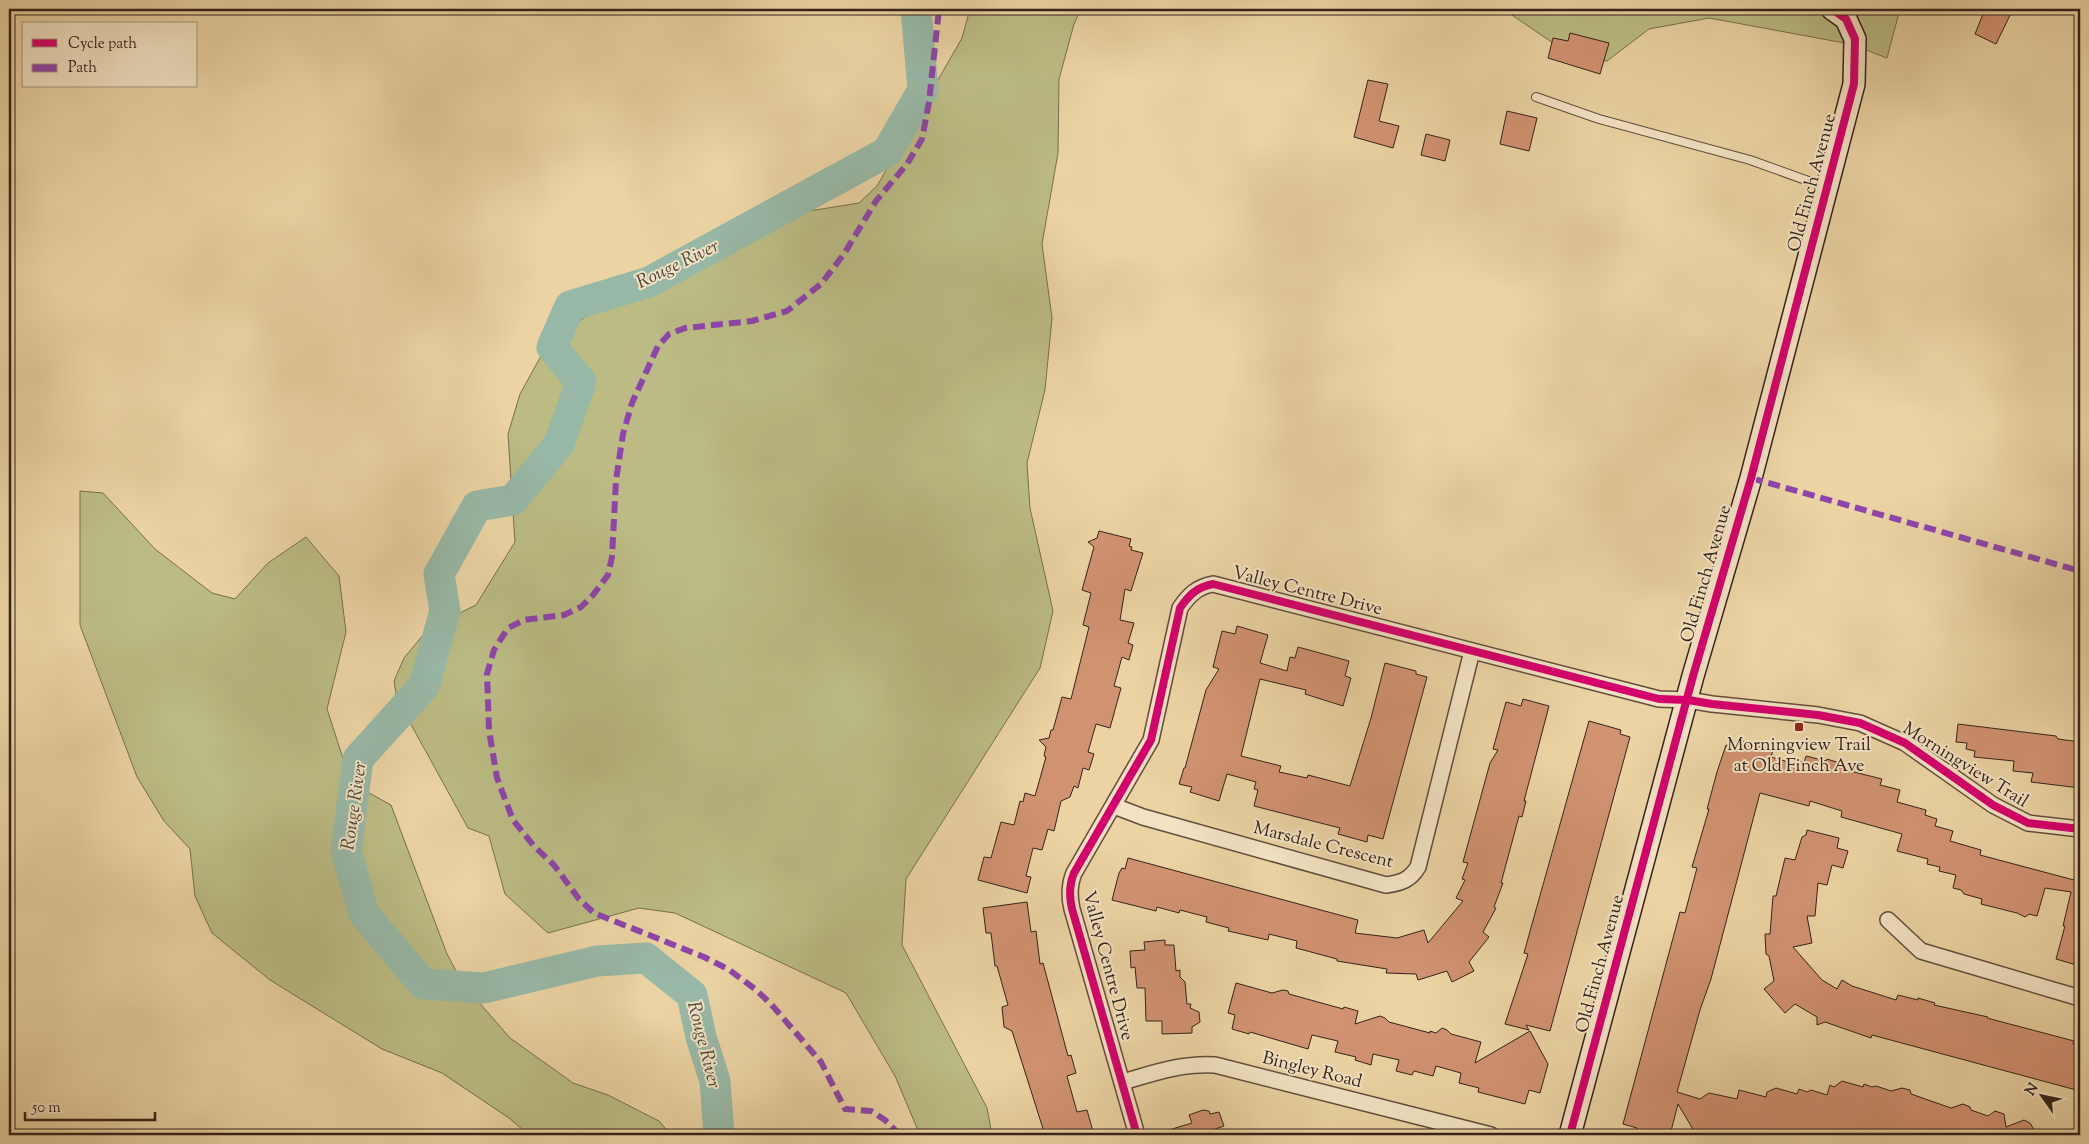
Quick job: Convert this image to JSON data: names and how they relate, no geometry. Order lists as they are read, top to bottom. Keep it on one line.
{"streets":{"street":["Old Finch Avenue","Valley Centre Drive","Morningview Trail","Marsdale Crescent","Bingley Road"]},"crossings":[["Old Finch Avenue","Valley Centre Drive"],["Old Finch Avenue","Morningview Trail"],["Valley Centre Drive","Morningview Trail"],["Valley Centre Drive","Marsdale Crescent"],["Valley Centre Drive","Bingley Road"]],"water":["Rouge River"],"places":{"transit":["Morningview Trail at Old Finch Ave"]},"legend":["Cycle path","Path"],"scale_bar":"50 m","north":"top left"}
